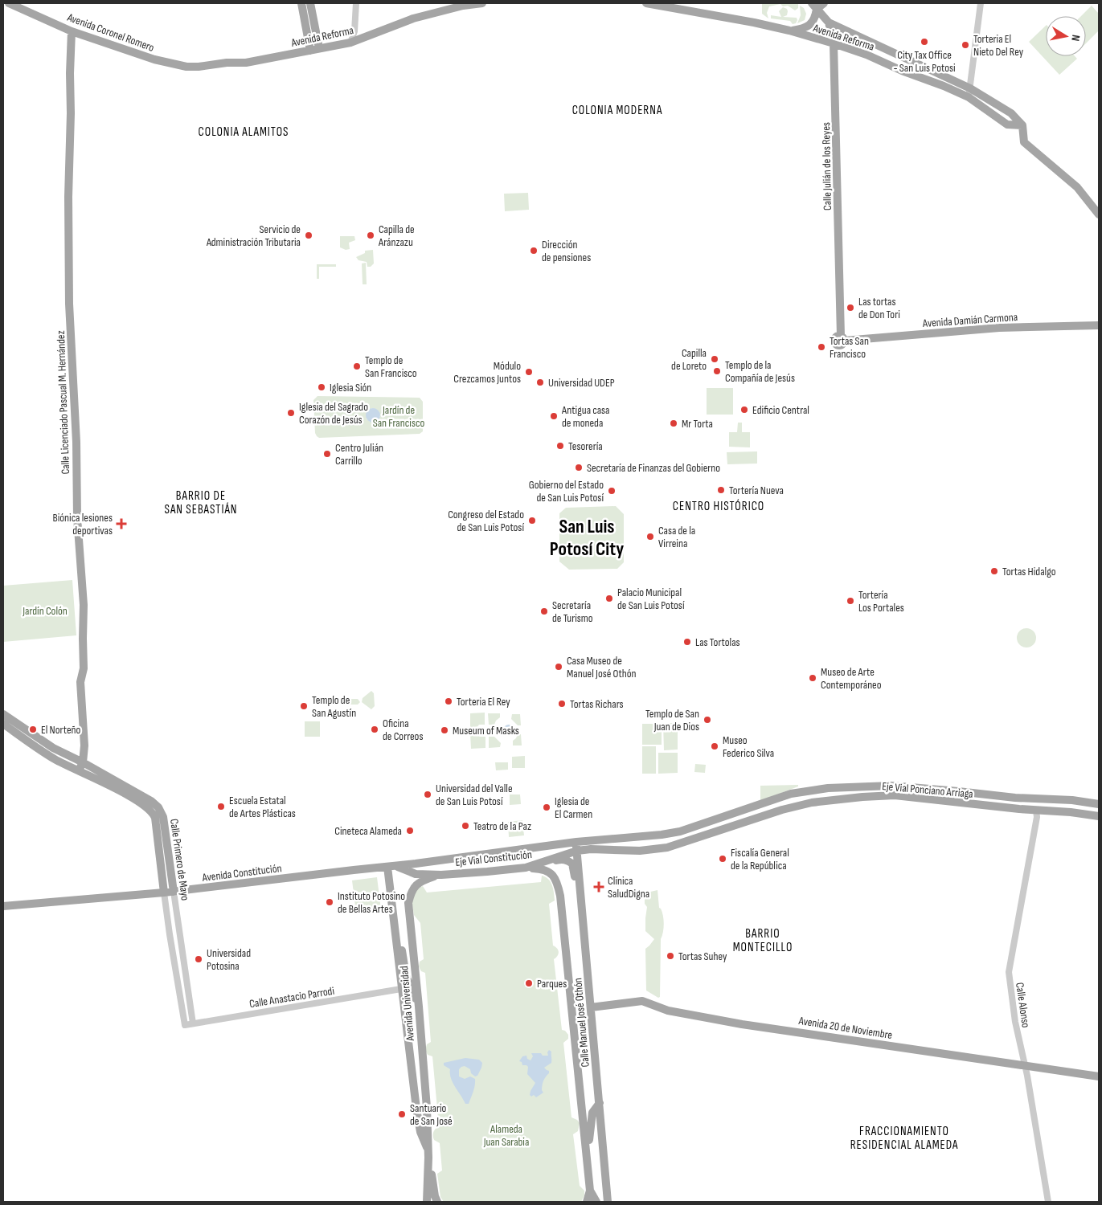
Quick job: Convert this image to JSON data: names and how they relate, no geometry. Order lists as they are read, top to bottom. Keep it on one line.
{"streets":{"main road":["Avenida Coronel Romero","Avenida Reforma","Calle Julián de los Reyes","Avenida Damián Carmona","Calle Licenciado Pascual M. Hernández","Eje Vial Ponciano Arriaga","Eje Vial Constitución","Calle Primero de Mayo","Avenida Constitución","Avenida Universidad","Calle Manuel José Othón","Avenida 20 de Noviembre"],"street":["Calle Anastacio Parrodi","Calle Alonso"]},"crossings":[["Avenida Coronel Romero","Avenida Reforma"],["Avenida Coronel Romero","Calle Licenciado Pascual M. Hernández"],["Avenida Reforma","Calle Julián de los Reyes"],["Calle Julián de los Reyes","Avenida Damián Carmona"],["Calle Licenciado Pascual M. Hernández","Calle Primero de Mayo"],["Eje Vial Ponciano Arriaga","Eje Vial Constitución"],["Eje Vial Ponciano Arriaga","Calle Alonso"],["Eje Vial Constitución","Avenida Constitución"],["Eje Vial Constitución","Avenida Universidad"],["Eje Vial Constitución","Calle Manuel José Othón"],["Calle Primero de Mayo","Avenida Constitución"],["Calle Primero de Mayo","Calle Anastacio Parrodi"],["Avenida Constitución","Avenida Universidad"],["Calle Anastacio Parrodi","Avenida Universidad"],["Calle Alonso","Avenida 20 de Noviembre"],["Calle Manuel José Othón","Avenida 20 de Noviembre"]],"districts":["COLONIA MODERNA","COLONIA ALAMITOS","BARRIO DE SAN SEBASTIÁN","CENTRO HISTÓRICO","San Luis Potosí City","BARRIO MONTECILLO","FRACCIONAMIENTO RESIDENCIAL ALAMEDA"],"parks":["Jardín de San Francisco","Jardín Colón","Alameda Juan Sarabia"],"places":{"other":["City Tax Office - San Luis Potosi","Torteria El Nieto Del Rey","Servicio de Administración Tributaria","Capilla de Aránzazu","Dirección de pensiones","Las tortas de Don Tori","Tortas San Francisco","Capilla de Loreto","Templo de San Francisco","Templo de la Compañía de Jesús","Módulo Crezcamos Juntos","Universidad UDEP","Iglesia Sión","Edificio Central","Iglesia del Sagrado Corazón de Jesús","Antigua casa de moneda","Mr Torta","Tesorería","Centro Julián Carrillo","Secretaría de Finanzas del Gobierno","Tortería Nueva","Gobierno del Estado de San Luis Potosí","Congreso del Estado de San Luis Potosí","Casa de la Virreina","Tortas Hidalgo","Palacio Municipal de San Luis Potosí","Tortería Los Portales","Secretaría de Turismo","Las Tortolas","Casa Museo de Manuel José Othón","Museo de Arte Contemporáneo","Torteria El Rey","Tortas Richars","Templo de San Agustín","Templo de San Juan de Dios","El Norteño","Oficina de Correos","Museum of Masks","Museo Federico Silva","Universidad del Valle de San Luis Potosí","Escuela Estatal de Artes Plásticas","Iglesia de El Carmen","Teatro de la Paz","Cineteca Alameda","Fiscalía General de la República","Instituto Potosino de Bellas Artes","Tortas Suhey","Universidad Potosina","Parques","Santuario de San José"],"health":["Biónica lesiones deportivas","Clínica SaludDigna"]},"north":"right"}
